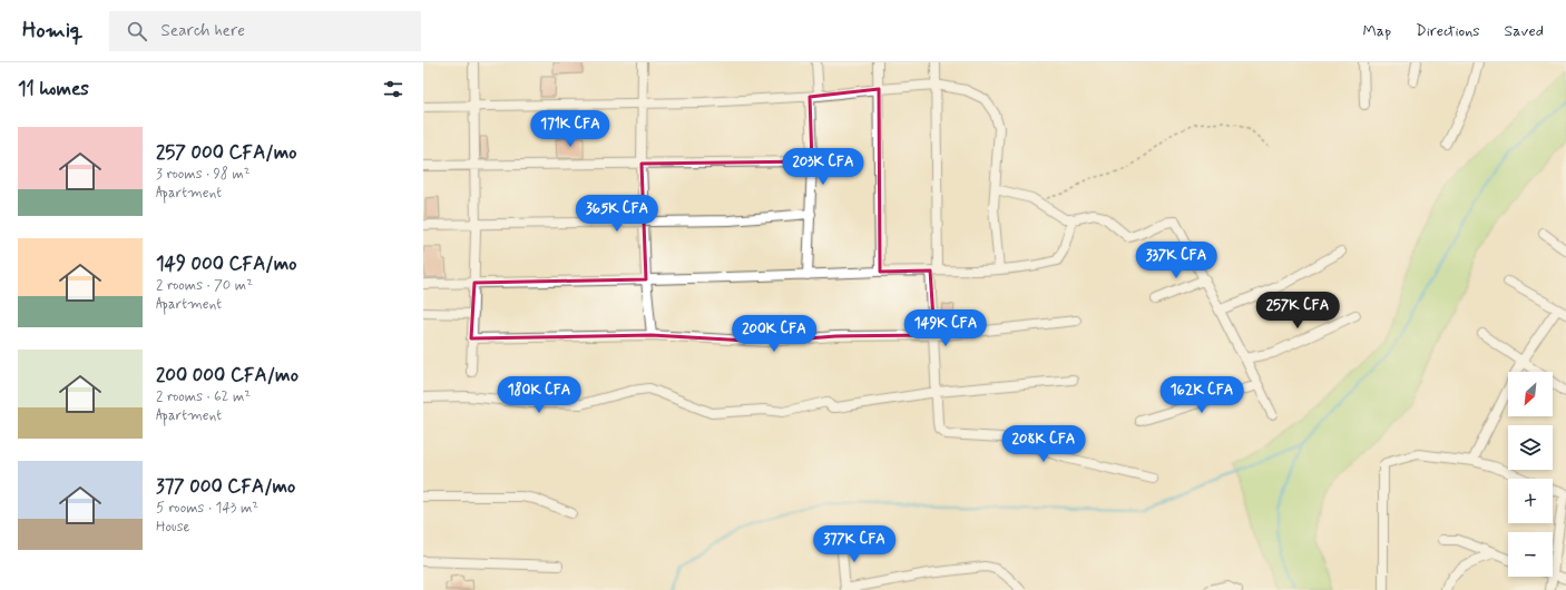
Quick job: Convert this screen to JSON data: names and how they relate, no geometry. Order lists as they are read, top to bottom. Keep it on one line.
{"north":"bottom left","page":{"header":"Homiq","search":"Search here","nav":["Map","Directions","Saved"],"heading":"11 homes","price":["171K CFA","203K CFA","365K CFA","337K CFA","257K CFA","149K CFA","200K CFA","180K CFA","162K CFA","208K CFA","377K CFA"],"list":[{"name":"257 000 CFA/mo","note":"3 rooms · 98 m² · Apartment"},{"name":"149 000 CFA/mo","note":"2 rooms · 70 m² · Apartment"},{"name":"200 000 CFA/mo","note":"2 rooms · 62 m² · Apartment"},{"name":"377 000 CFA/mo","note":"5 rooms · 143 m² · House"}],"map_buttons":["+","−"]}}
